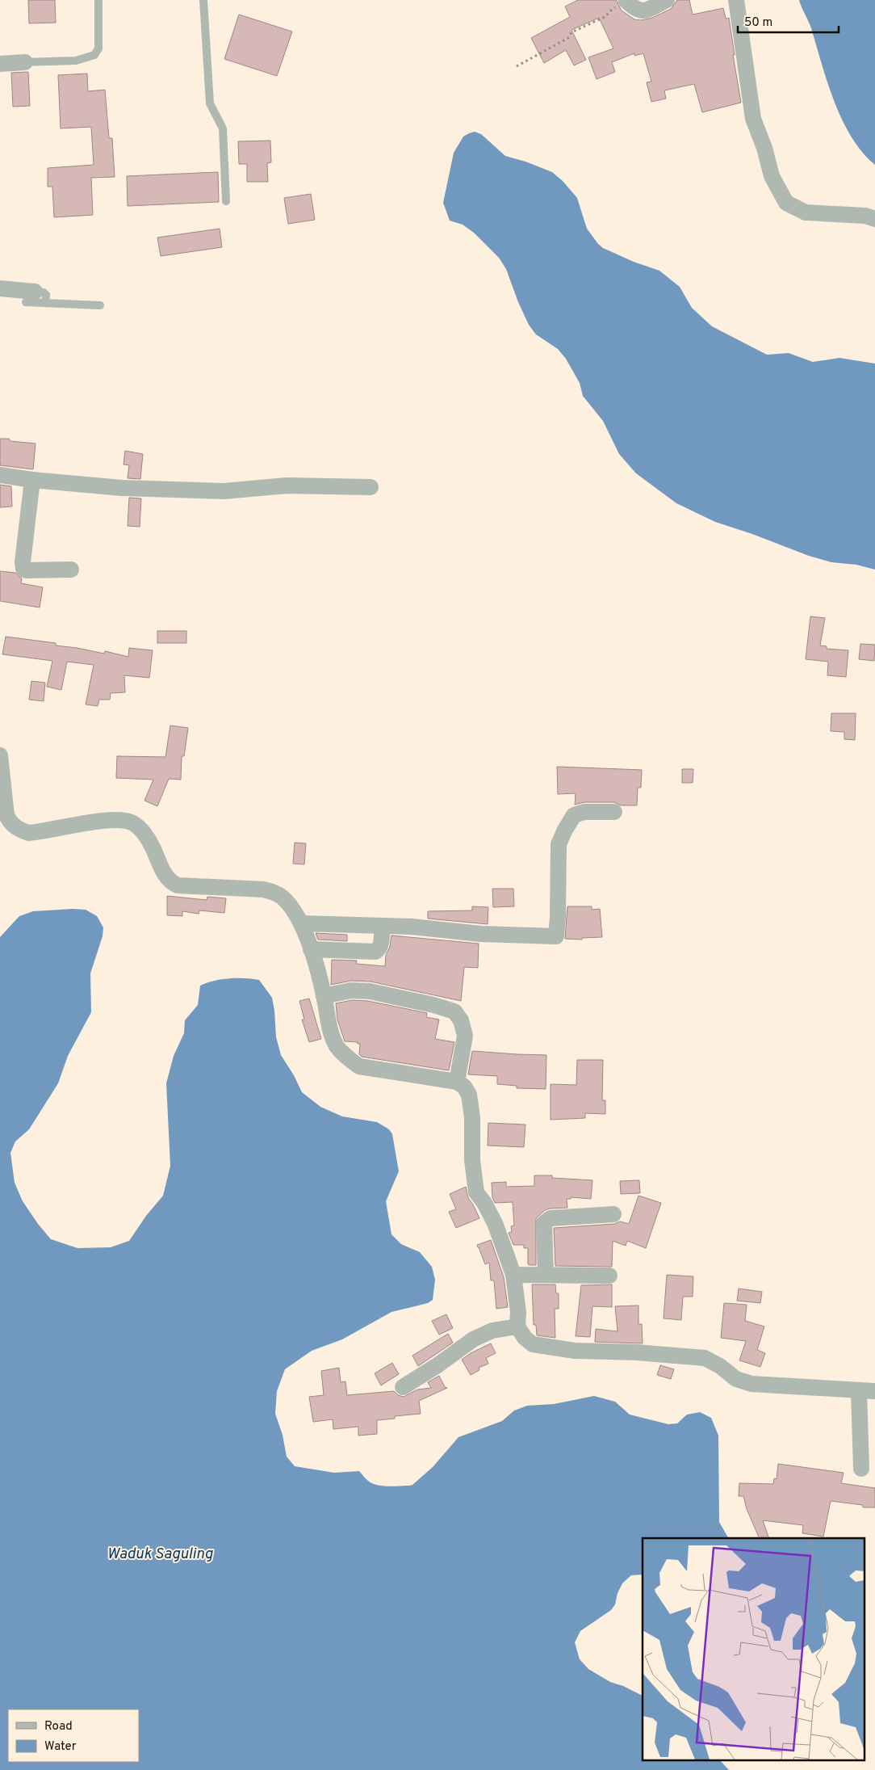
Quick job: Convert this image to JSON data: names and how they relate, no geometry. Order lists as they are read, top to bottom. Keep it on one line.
{"water":["Waduk Saguling"],"legend":["Road","Water"],"scale_bar":"50 m"}
